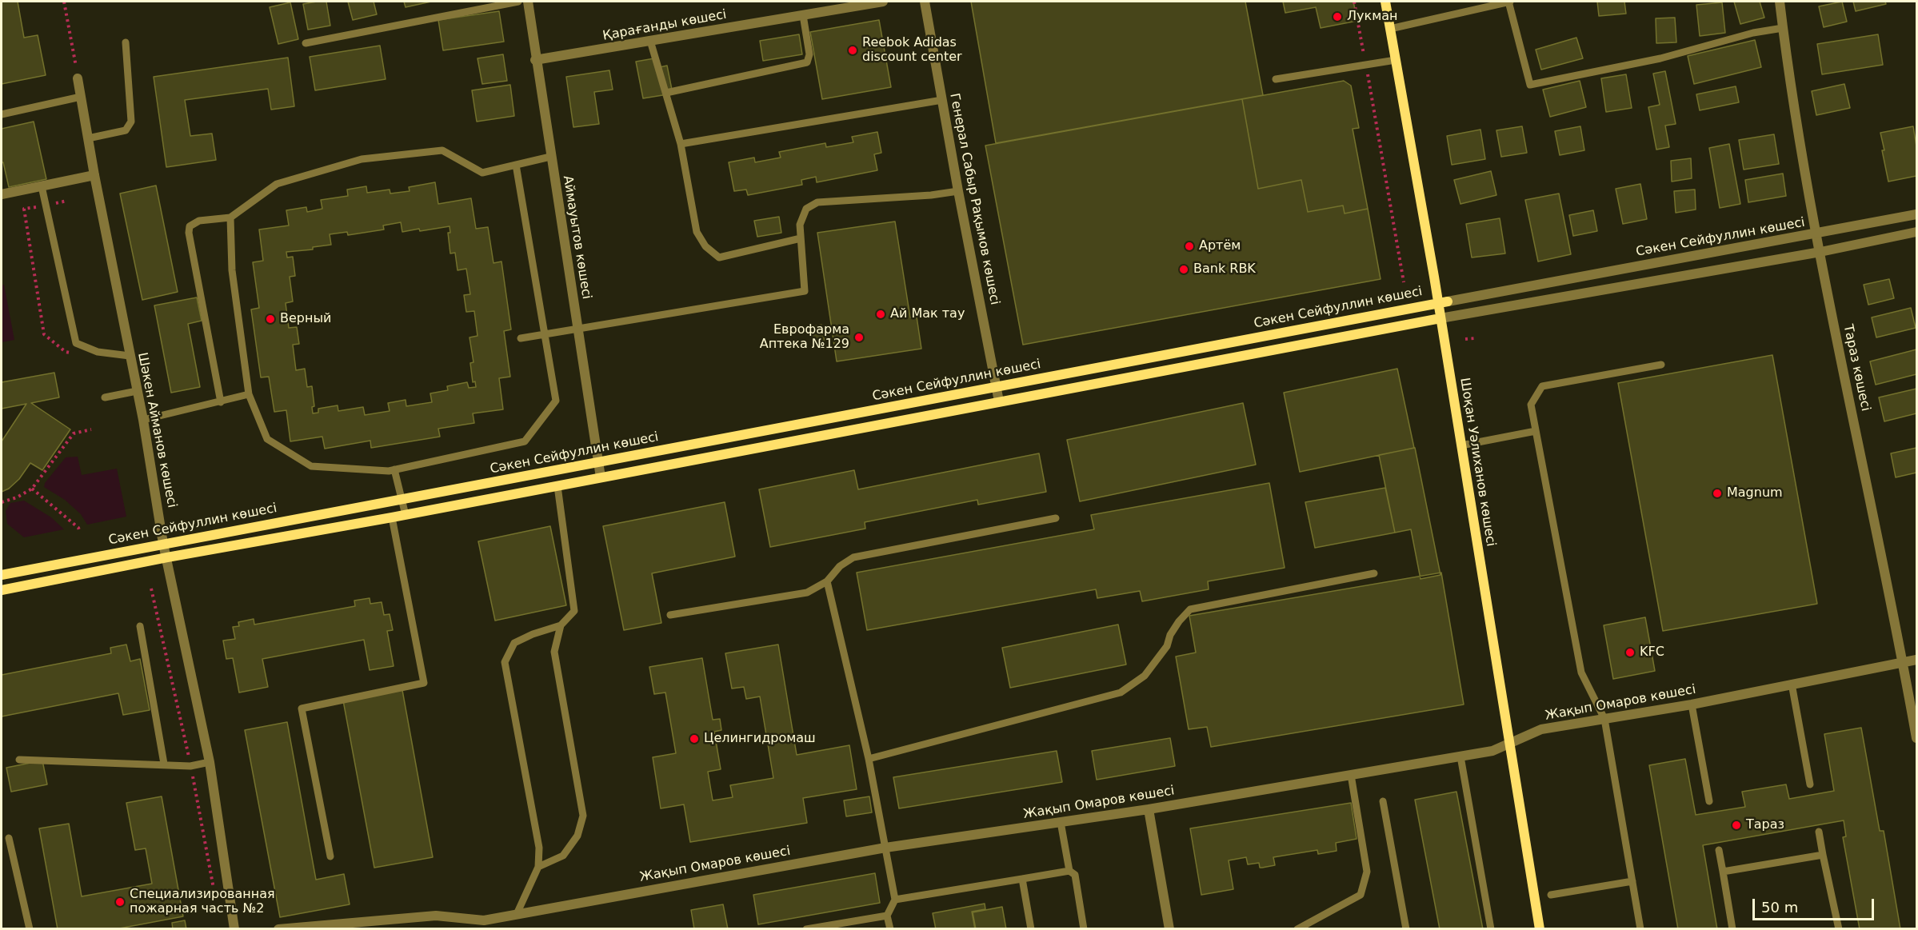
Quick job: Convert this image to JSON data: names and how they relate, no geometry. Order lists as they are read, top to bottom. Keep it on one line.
{"streets":{"main road":["Сәкен Сейфуллин көшесі","Шоқан Уәлиханов көшесі"],"street":["Қарағанды көшесі","Генерал Сабыр Рақымов көшесі","Аймауытов көшесі","Тараз көшесі","Шәкен Айманов көшесі","Жақып Омаров көшесі"]},"crossings":[["Қарағанды көшесі","Аймауытов көшесі"],["Генерал Сабыр Рақымов көшесі","Сәкен Сейфуллин көшесі"],["Аймауытов көшесі","Сәкен Сейфуллин көшесі"],["Сәкен Сейфуллин көшесі","Тараз көшесі"],["Сәкен Сейфуллин көшесі","Шәкен Айманов көшесі"],["Сәкен Сейфуллин көшесі","Шоқан Уәлиханов көшесі"],["Тараз көшесі","Жақып Омаров көшесі"],["Шоқан Уәлиханов көшесі","Жақып Омаров көшесі"]],"places":["Лукман","Reebok Adidas discount center","Артём","Bank RBK","Ай Мак тау","Верный","Еврофарма Аптека №129","Magnum","KFC","Целингидромаш","Тараз","Специализированная пожарная часть №2"],"scale_bar":"50 m"}
